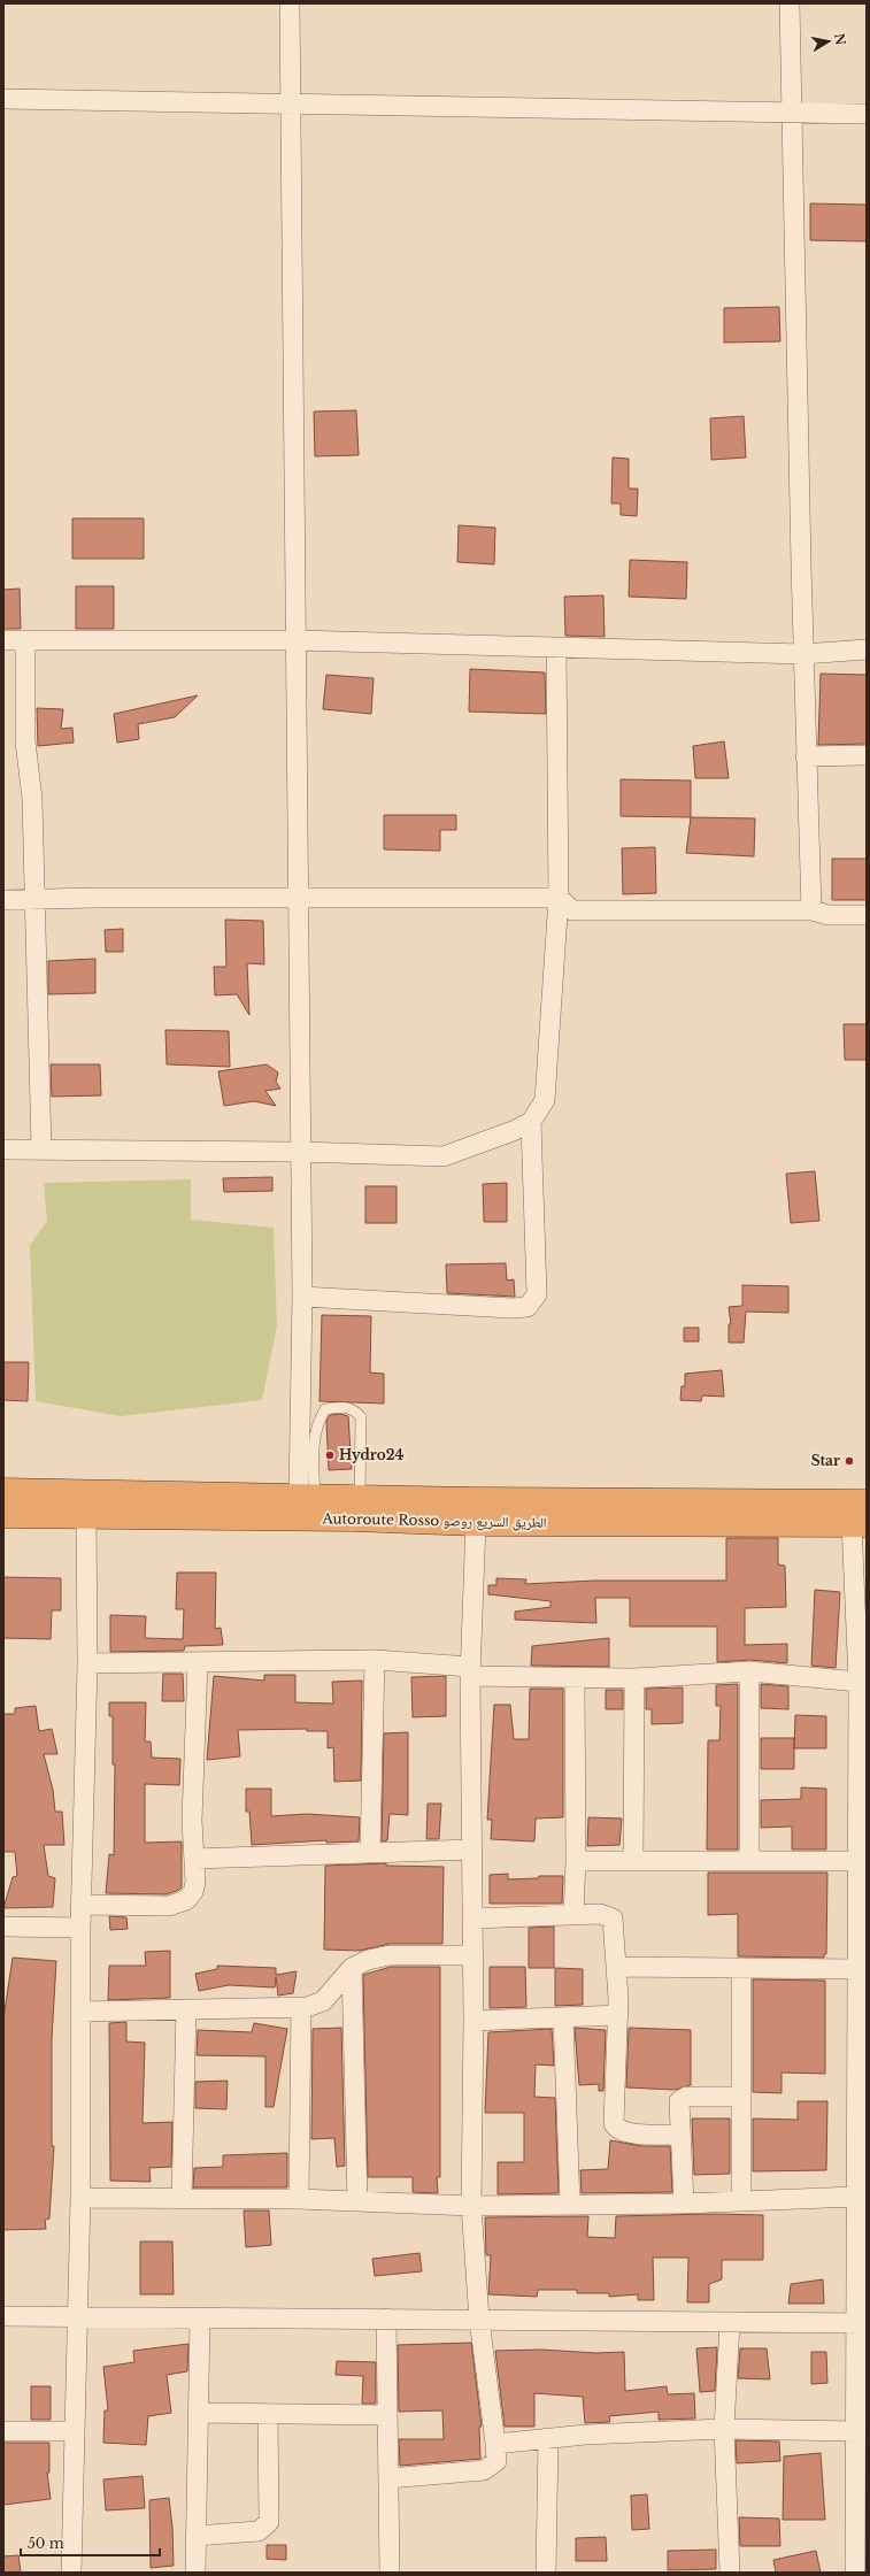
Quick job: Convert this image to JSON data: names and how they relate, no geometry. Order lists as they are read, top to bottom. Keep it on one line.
{"streets":{"highway":["Autoroute Rosso الطريق السريع روصو"]},"places":["Hydro24","Star"],"scale_bar":"50 m","north":"right"}
